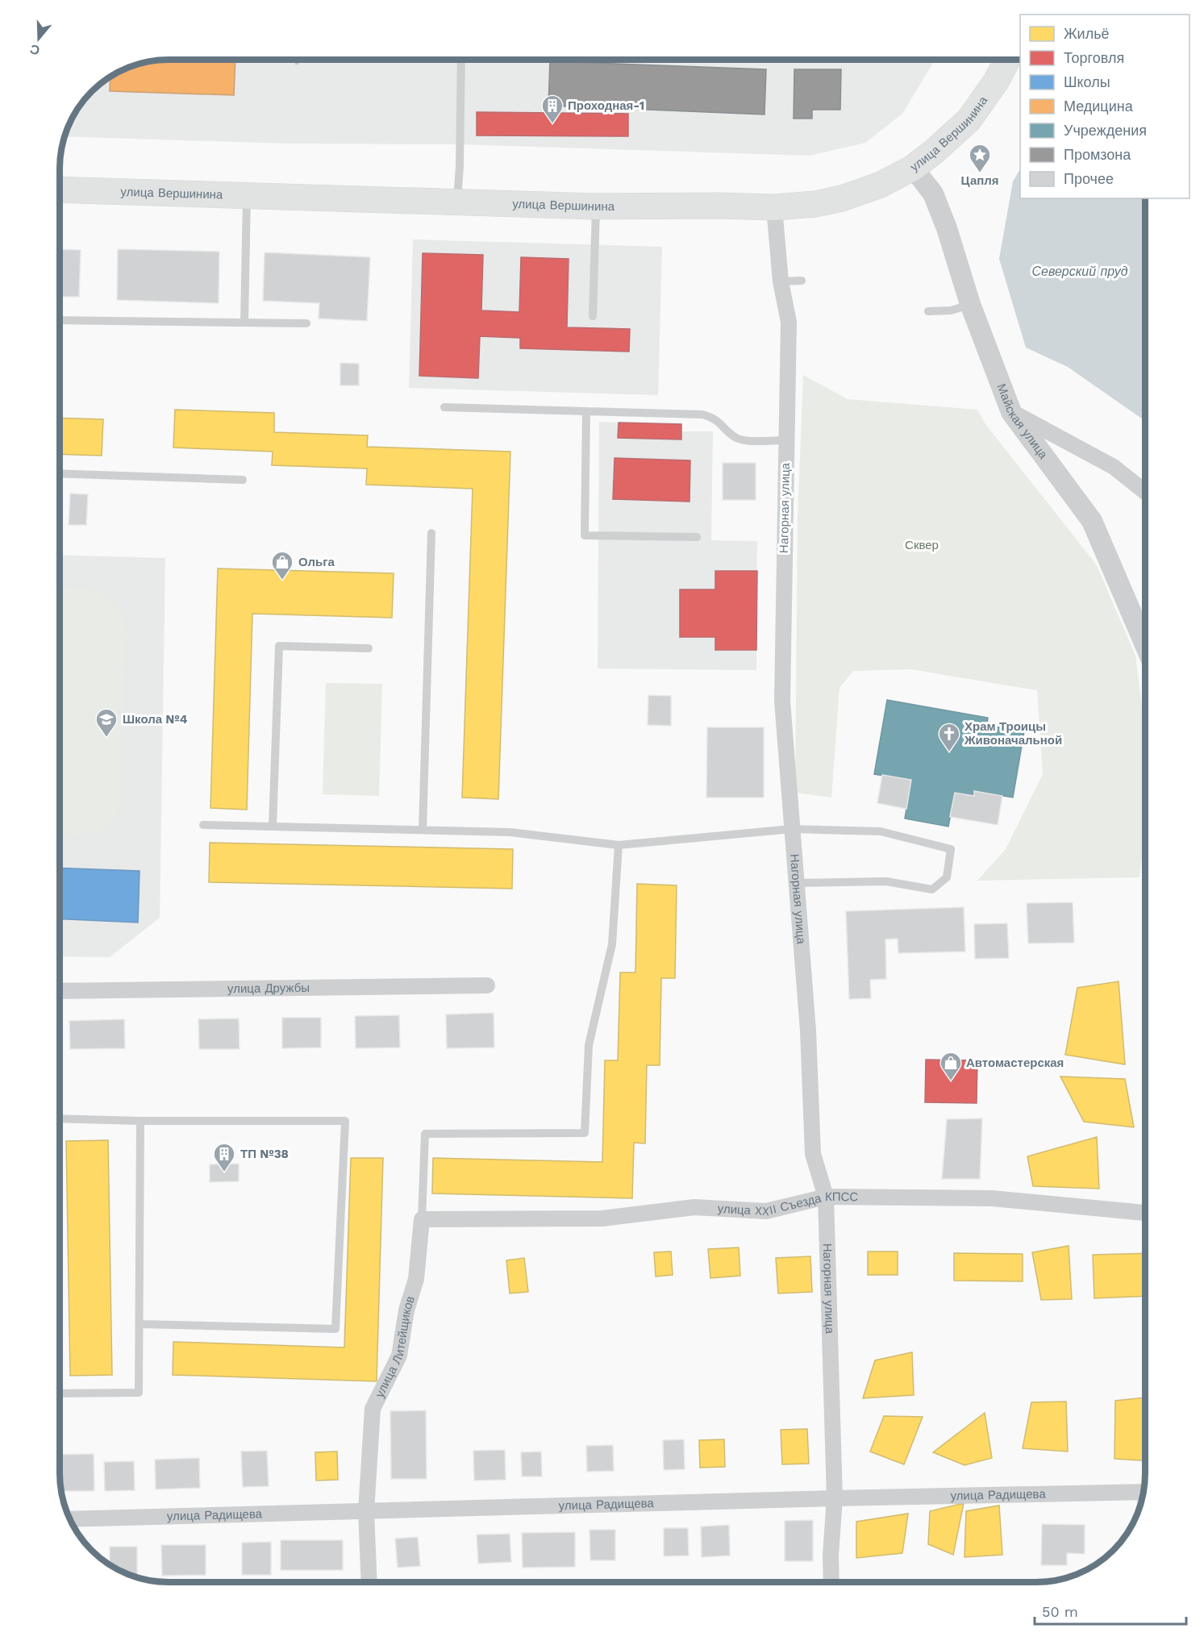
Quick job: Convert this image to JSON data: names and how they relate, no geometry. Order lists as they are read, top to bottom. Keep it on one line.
{"streets":{"main road":["улица Вершинина"],"street":["Майская улица","Нагорная улица","улица Дружбы","улица XXII Съезда КПСС","улица Литейщиков","улица Радищева"]},"crossings":[["улица Вершинина","Майская улица"],["улица Вершинина","Нагорная улица"],["Нагорная улица","улица XXII Съезда КПСС"],["Нагорная улица","улица Радищева"],["улица XXII Съезда КПСС","улица Литейщиков"],["улица Литейщиков","улица Радищева"]],"water":["Северский пруд"],"parks":["Сквер"],"places":{"building":["Проходная-1","ТП №38"],"place":["Цапля"],"shop":["Ольга","Автомастерская"],"school or university":["Школа №4"],"church":["Храм Троицы Живоначальной"]},"legend":["Жильё","Торговля","Школы","Медицина","Учреждения","Промзона","Прочее"],"scale_bar":"50 m","north":"bottom"}
